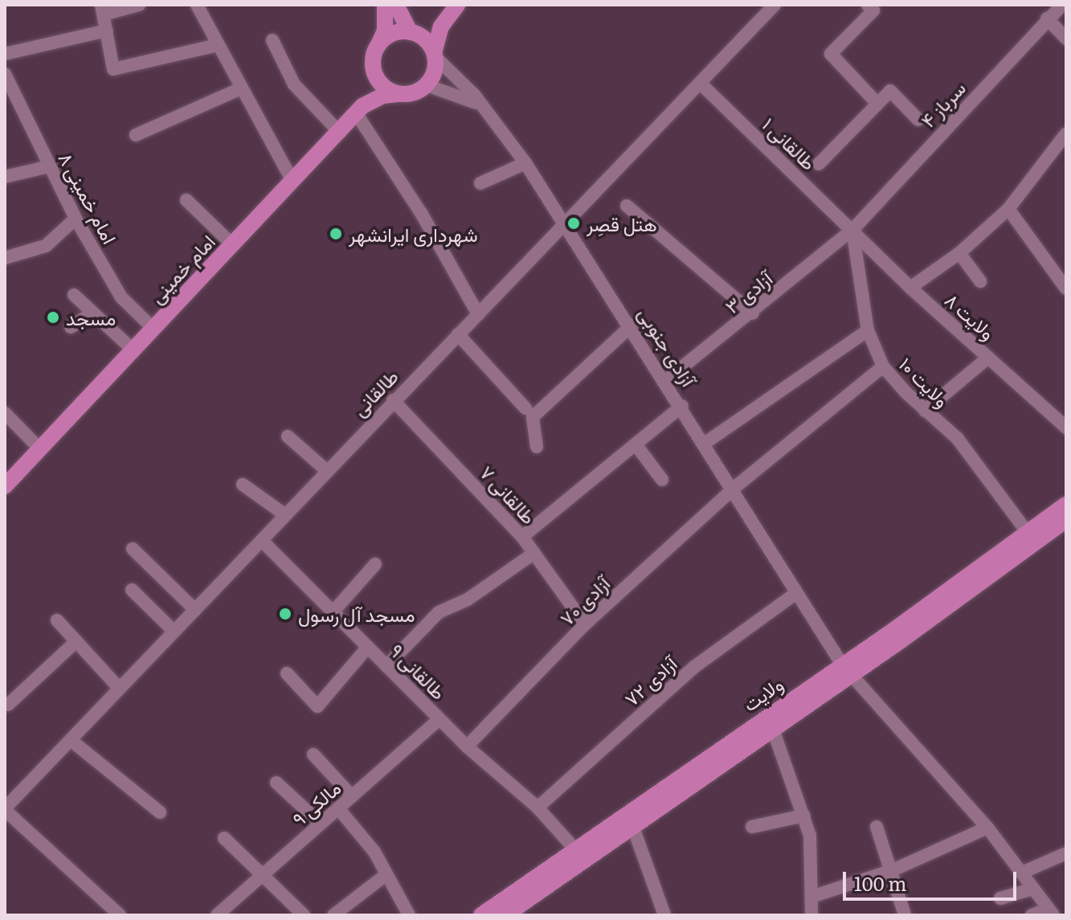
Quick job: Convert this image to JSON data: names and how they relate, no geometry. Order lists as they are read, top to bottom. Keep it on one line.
{"streets":{"main road":["امام خمینی","ولایت"],"street":["سرباز ۴","طالقانی ۱","امام خمینی ۸","آزادی ۳","ولایت ۸","آزادی جنوبی","ولایت ۱۰","طالقانی","طالقانی ۷","آزادی ۷۰","طالقانی ۹","آزادی ۷۲","مالکی ۹"]},"crossings":[["سرباز ۴","طالقانی ۱"],["سرباز ۴","آزادی ۳"],["سرباز ۴","ولایت ۸"],["سرباز ۴","ولایت ۱۰"],["طالقانی ۱","آزادی ۳"],["طالقانی ۱","ولایت ۸"],["طالقانی ۱","ولایت ۱۰"],["طالقانی ۱","طالقانی"],["امام خمینی ۸","امام خمینی"],["امام خمینی","آزادی جنوبی"],["آزادی ۳","ولایت ۸"],["آزادی ۳","آزادی جنوبی"],["آزادی ۳","ولایت ۱۰"],["ولایت ۸","ولایت ۱۰"],["آزادی جنوبی","طالقانی"],["آزادی جنوبی","آزادی ۷۰"],["آزادی جنوبی","آزادی ۷۲"],["آزادی جنوبی","ولایت"],["ولایت ۱۰","آزادی ۷۰"],["ولایت ۱۰","ولایت"],["طالقانی","طالقانی ۷"],["طالقانی","طالقانی ۹"],["طالقانی ۷","آزادی ۷۰"],["آزادی ۷۰","طالقانی ۹"],["طالقانی ۹","آزادی ۷۲"],["طالقانی ۹","ولایت"],["طالقانی ۹","مالکی ۹"]],"places":["هتل قصِر","شهرداری ایرانشهر","مسجد","مسجد آل رسول"],"scale_bar":"100 m"}
